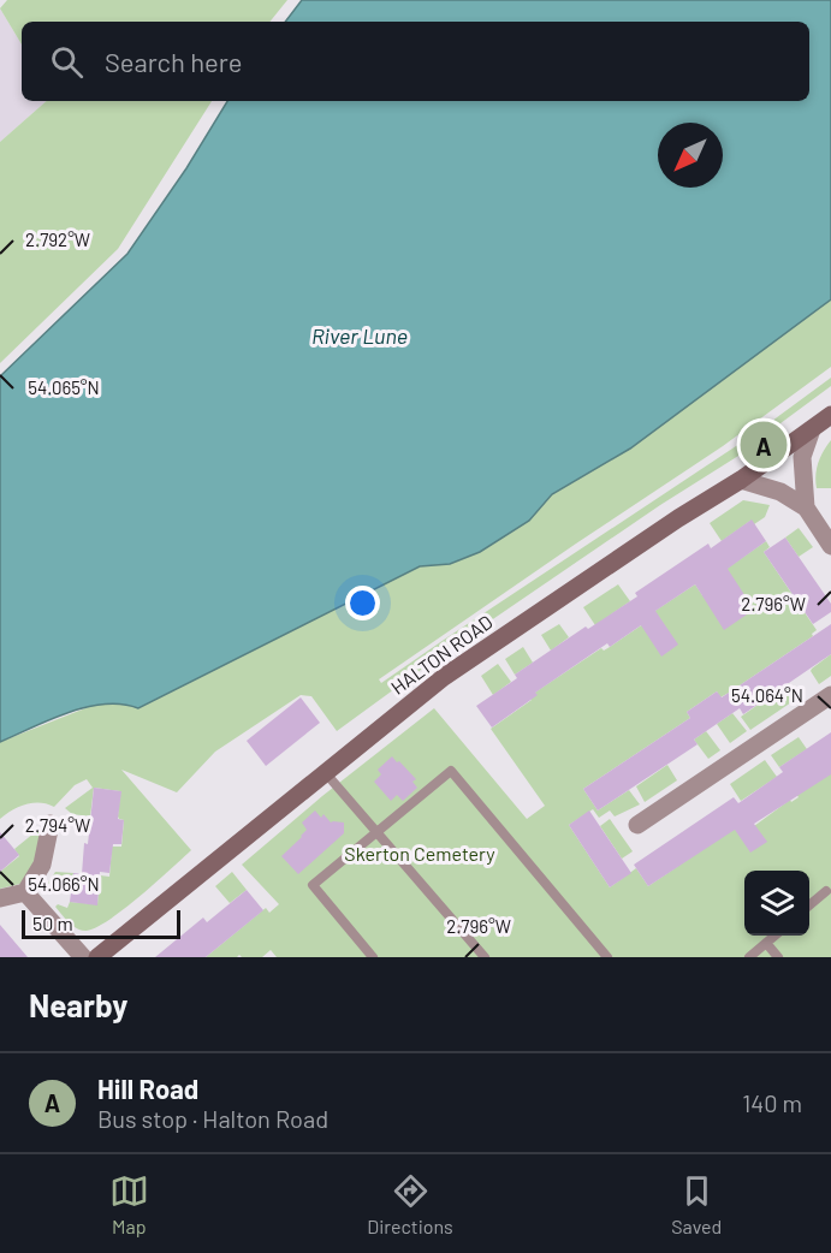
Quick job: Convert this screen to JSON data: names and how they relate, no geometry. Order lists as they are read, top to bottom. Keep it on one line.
{"streets":{"street":["HALTON ROAD"]},"water":["River Lune"],"parks":["Skerton Cemetery"],"scale_bar":"50 m","north":"bottom left","page":{"search":"Search here","pins":"A","scale":"50 m","heading":"Nearby","list":[{"mark":"A","name":"Hill Road","note":"Bus stop · Halton Road","value":"140 m"}],"nav":["Map","Directions","Saved"]},"coordinates":["2.792°W","54.065°N","2.796°W","54.064°N","2.794°W","54.066°N"]}
